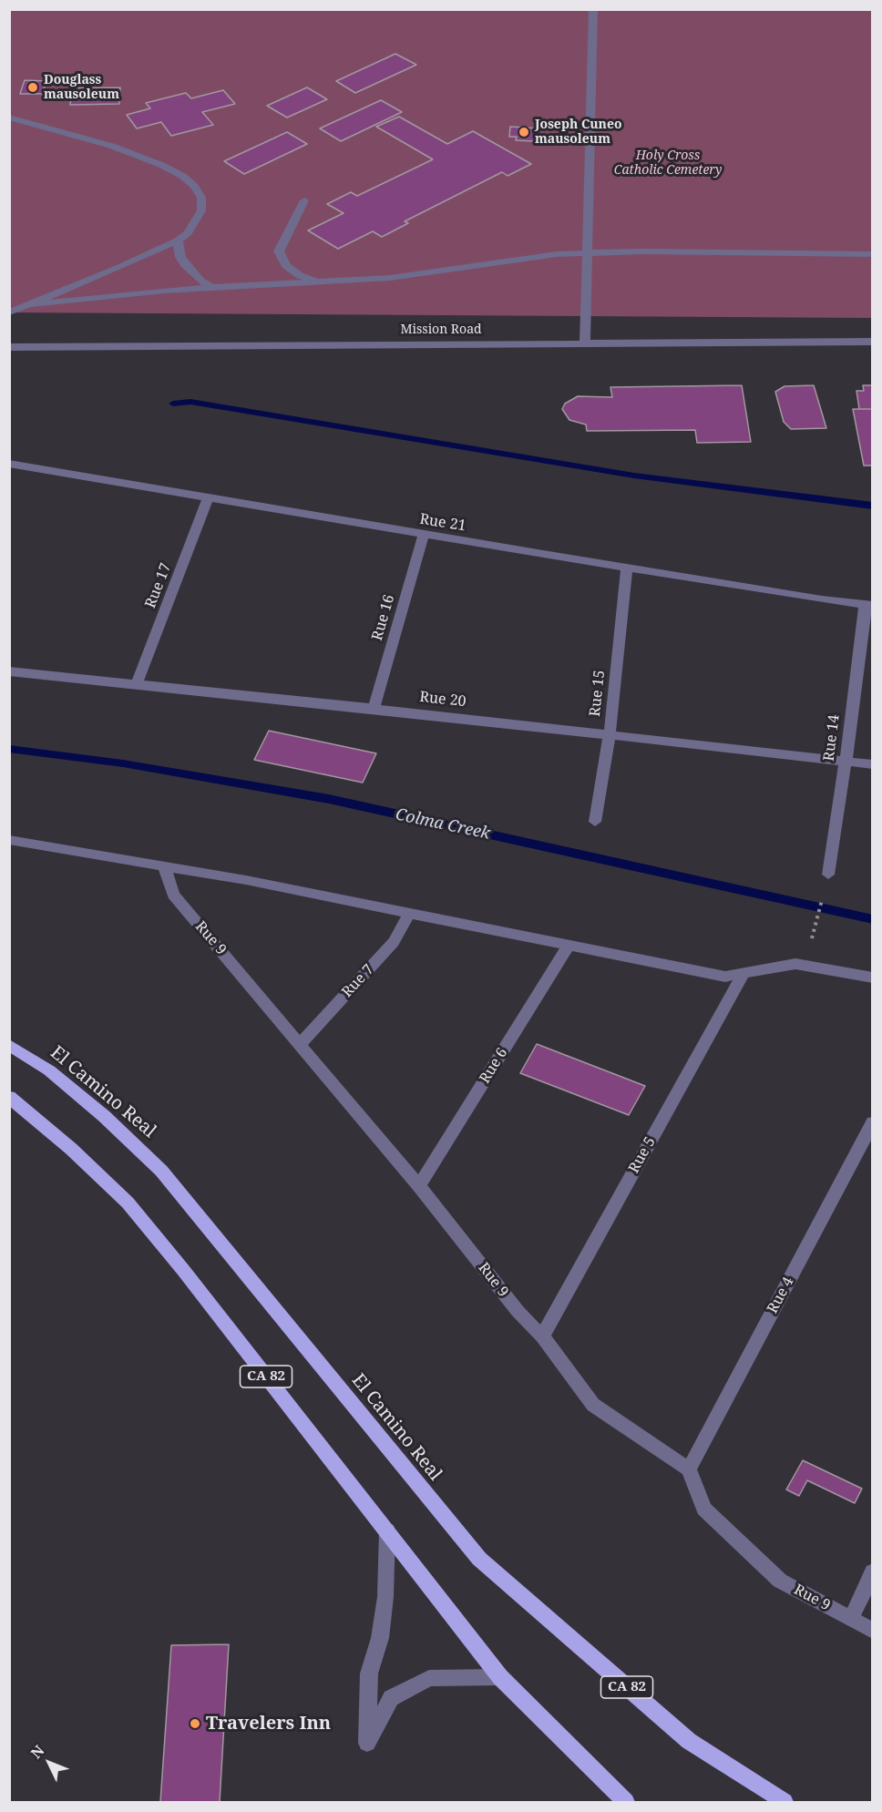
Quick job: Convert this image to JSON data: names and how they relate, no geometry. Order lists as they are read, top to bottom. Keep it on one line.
{"streets":{"main road":["El Camino Real","CA 82"],"street":["Mission Road","Rue 21","Rue 17","Rue 16","Rue 15","Rue 20","Rue 14","Rue 9","Rue 7","Rue 6","Rue 5","Rue 4"]},"crossings":[["Rue 21","Rue 17"],["Rue 21","Rue 16"],["Rue 21","Rue 15"],["Rue 21","Rue 14"],["Rue 17","Rue 20"],["Rue 16","Rue 20"],["Rue 15","Rue 20"],["Rue 20","Rue 14"],["Rue 9","Rue 7"],["Rue 9","Rue 6"],["Rue 9","Rue 5"],["Rue 9","Rue 4"]],"water":["Colma Creek"],"parks":["Holy Cross Catholic Cemetery"],"places":["Douglass mausoleum","Joseph Cuneo mausoleum","Travelers Inn"],"north":"top left"}
